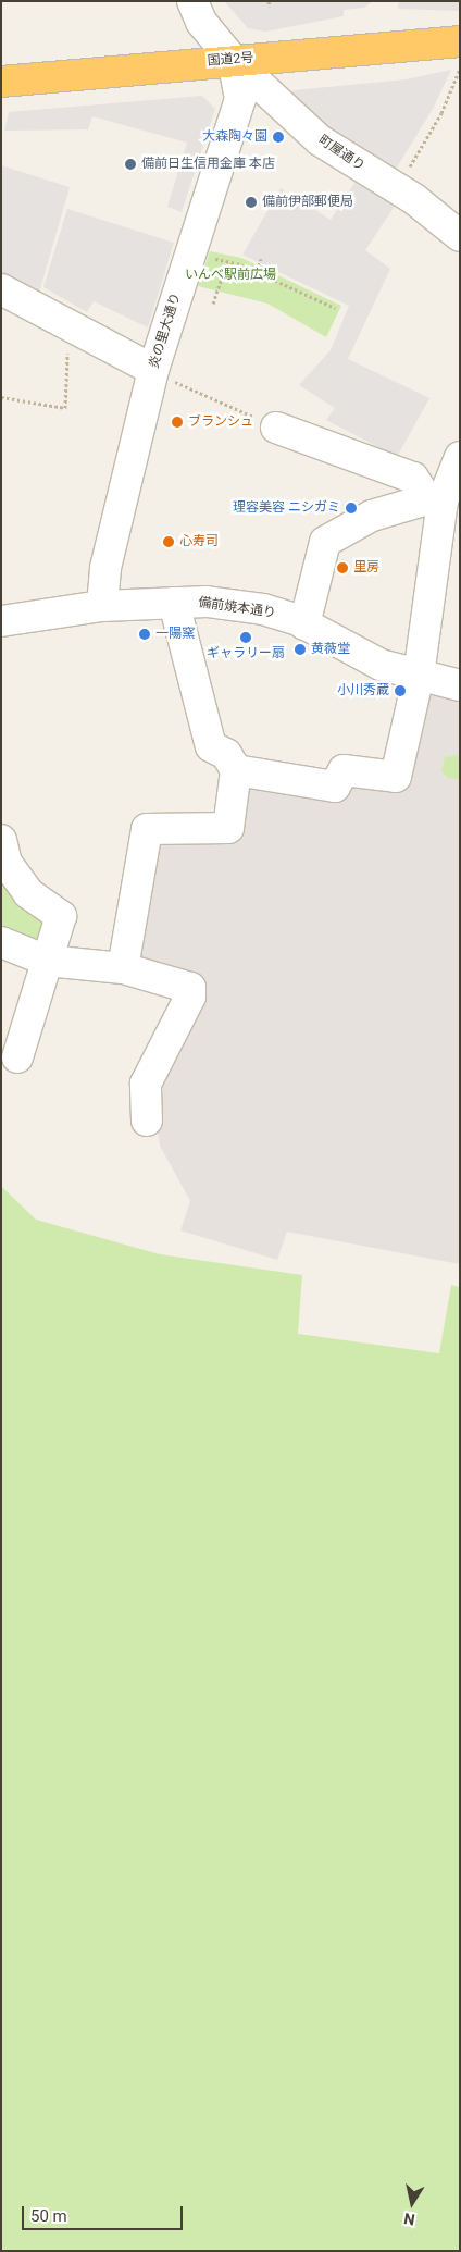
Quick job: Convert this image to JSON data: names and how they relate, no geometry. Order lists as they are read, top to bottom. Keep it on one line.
{"streets":{"highway":["国道2号"],"street":["町屋通り","炎の里大通り","備前焼本通り"]},"crossings":[["国道2号","町屋通り"],["国道2号","炎の里大通り"],["町屋通り","炎の里大通り"],["炎の里大通り","備前焼本通り"]],"parks":["いんべ駅前広場"],"places":["大森陶々園","備前日生信用金庫 本店","備前伊部郵便局","ブランシュ","理容美容 ニシガミ","心寿司","里房","一陽窯","ギャラリー扇","黄薇堂","小川秀蔵"],"scale_bar":"50 m","north":"bottom"}
